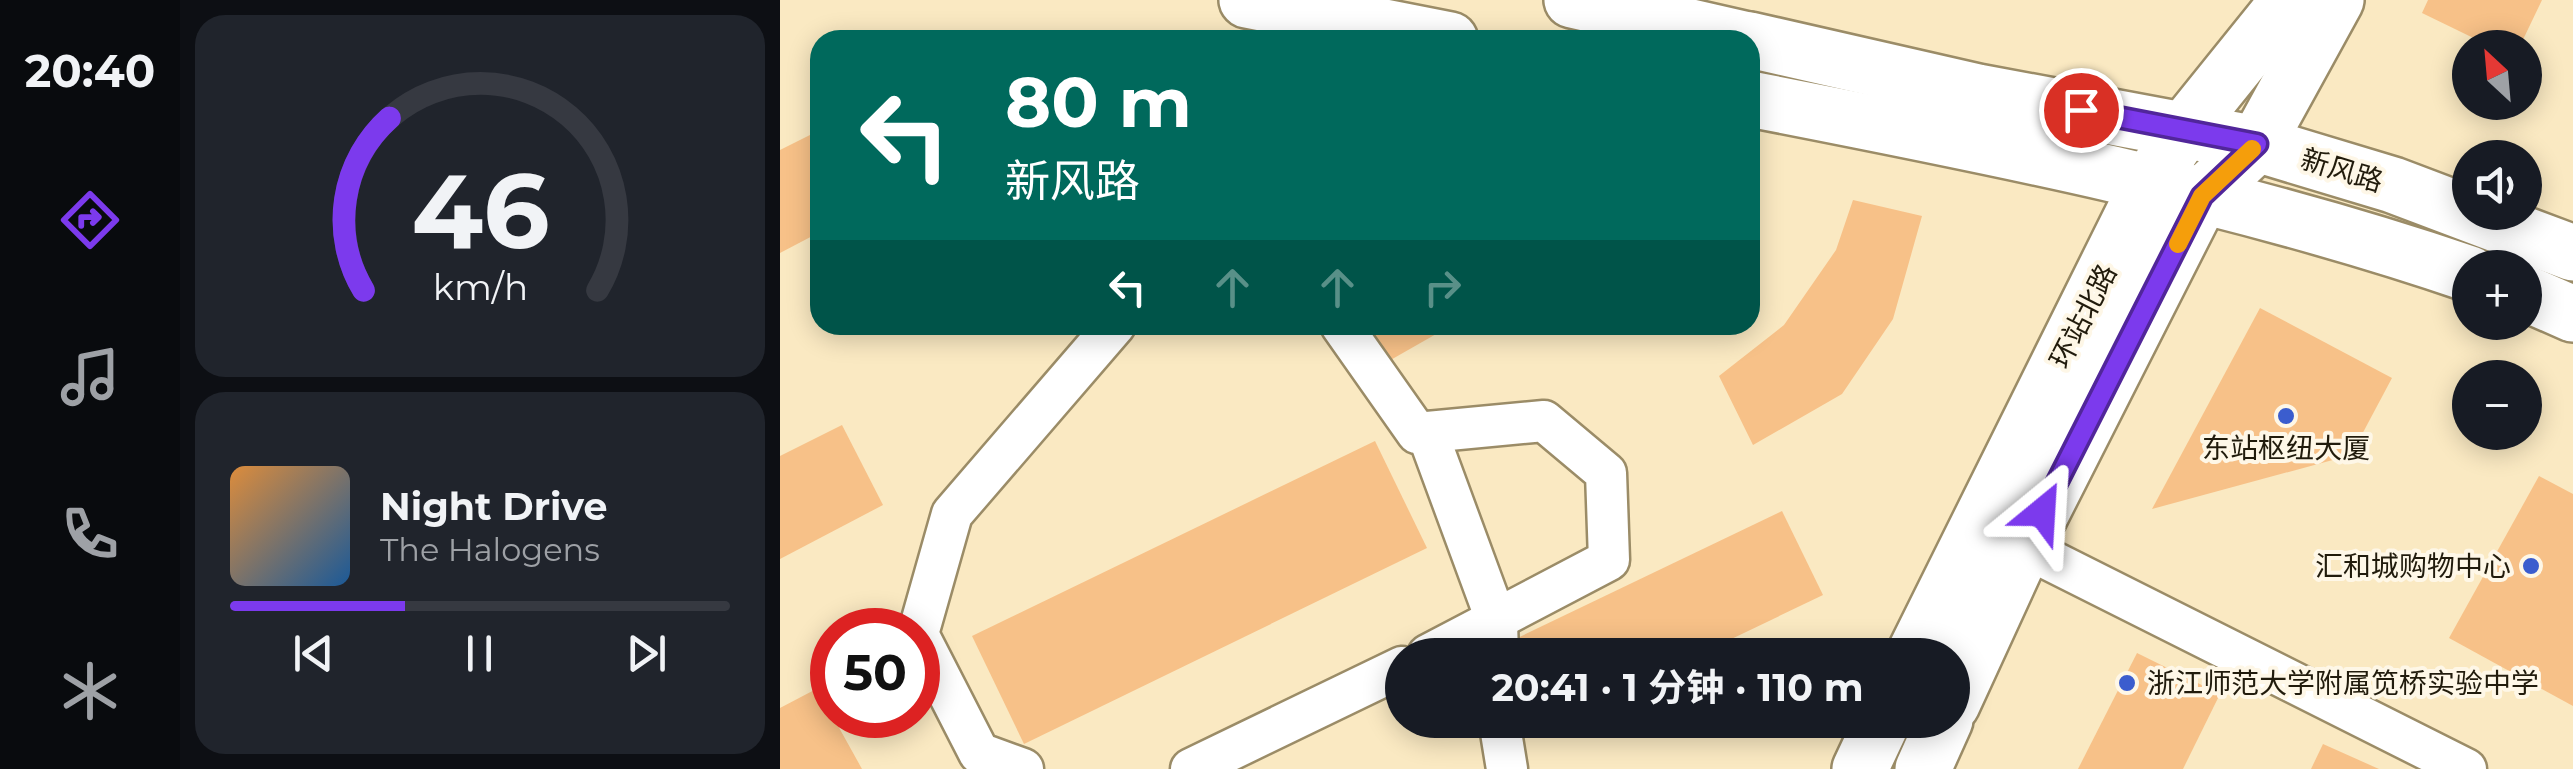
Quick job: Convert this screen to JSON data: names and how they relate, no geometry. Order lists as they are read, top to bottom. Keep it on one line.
{"streets":{"main road":["新风路","环站北路"]},"crossings":[["新风路","环站北路"]],"places":["东站枢纽大厦","汇和城购物中心","浙江师范大学附属笕桥实验中学"],"north":"top left","page":{"tabs":"20:40","map_buttons":["+","−"],"turn":["80 m","新风路"],"song":["Night Drive","The Halogens"],"limit":"50","trip":"20:41 · 1 分钟 · 110 m","gauge":["46","km/h"]}}
